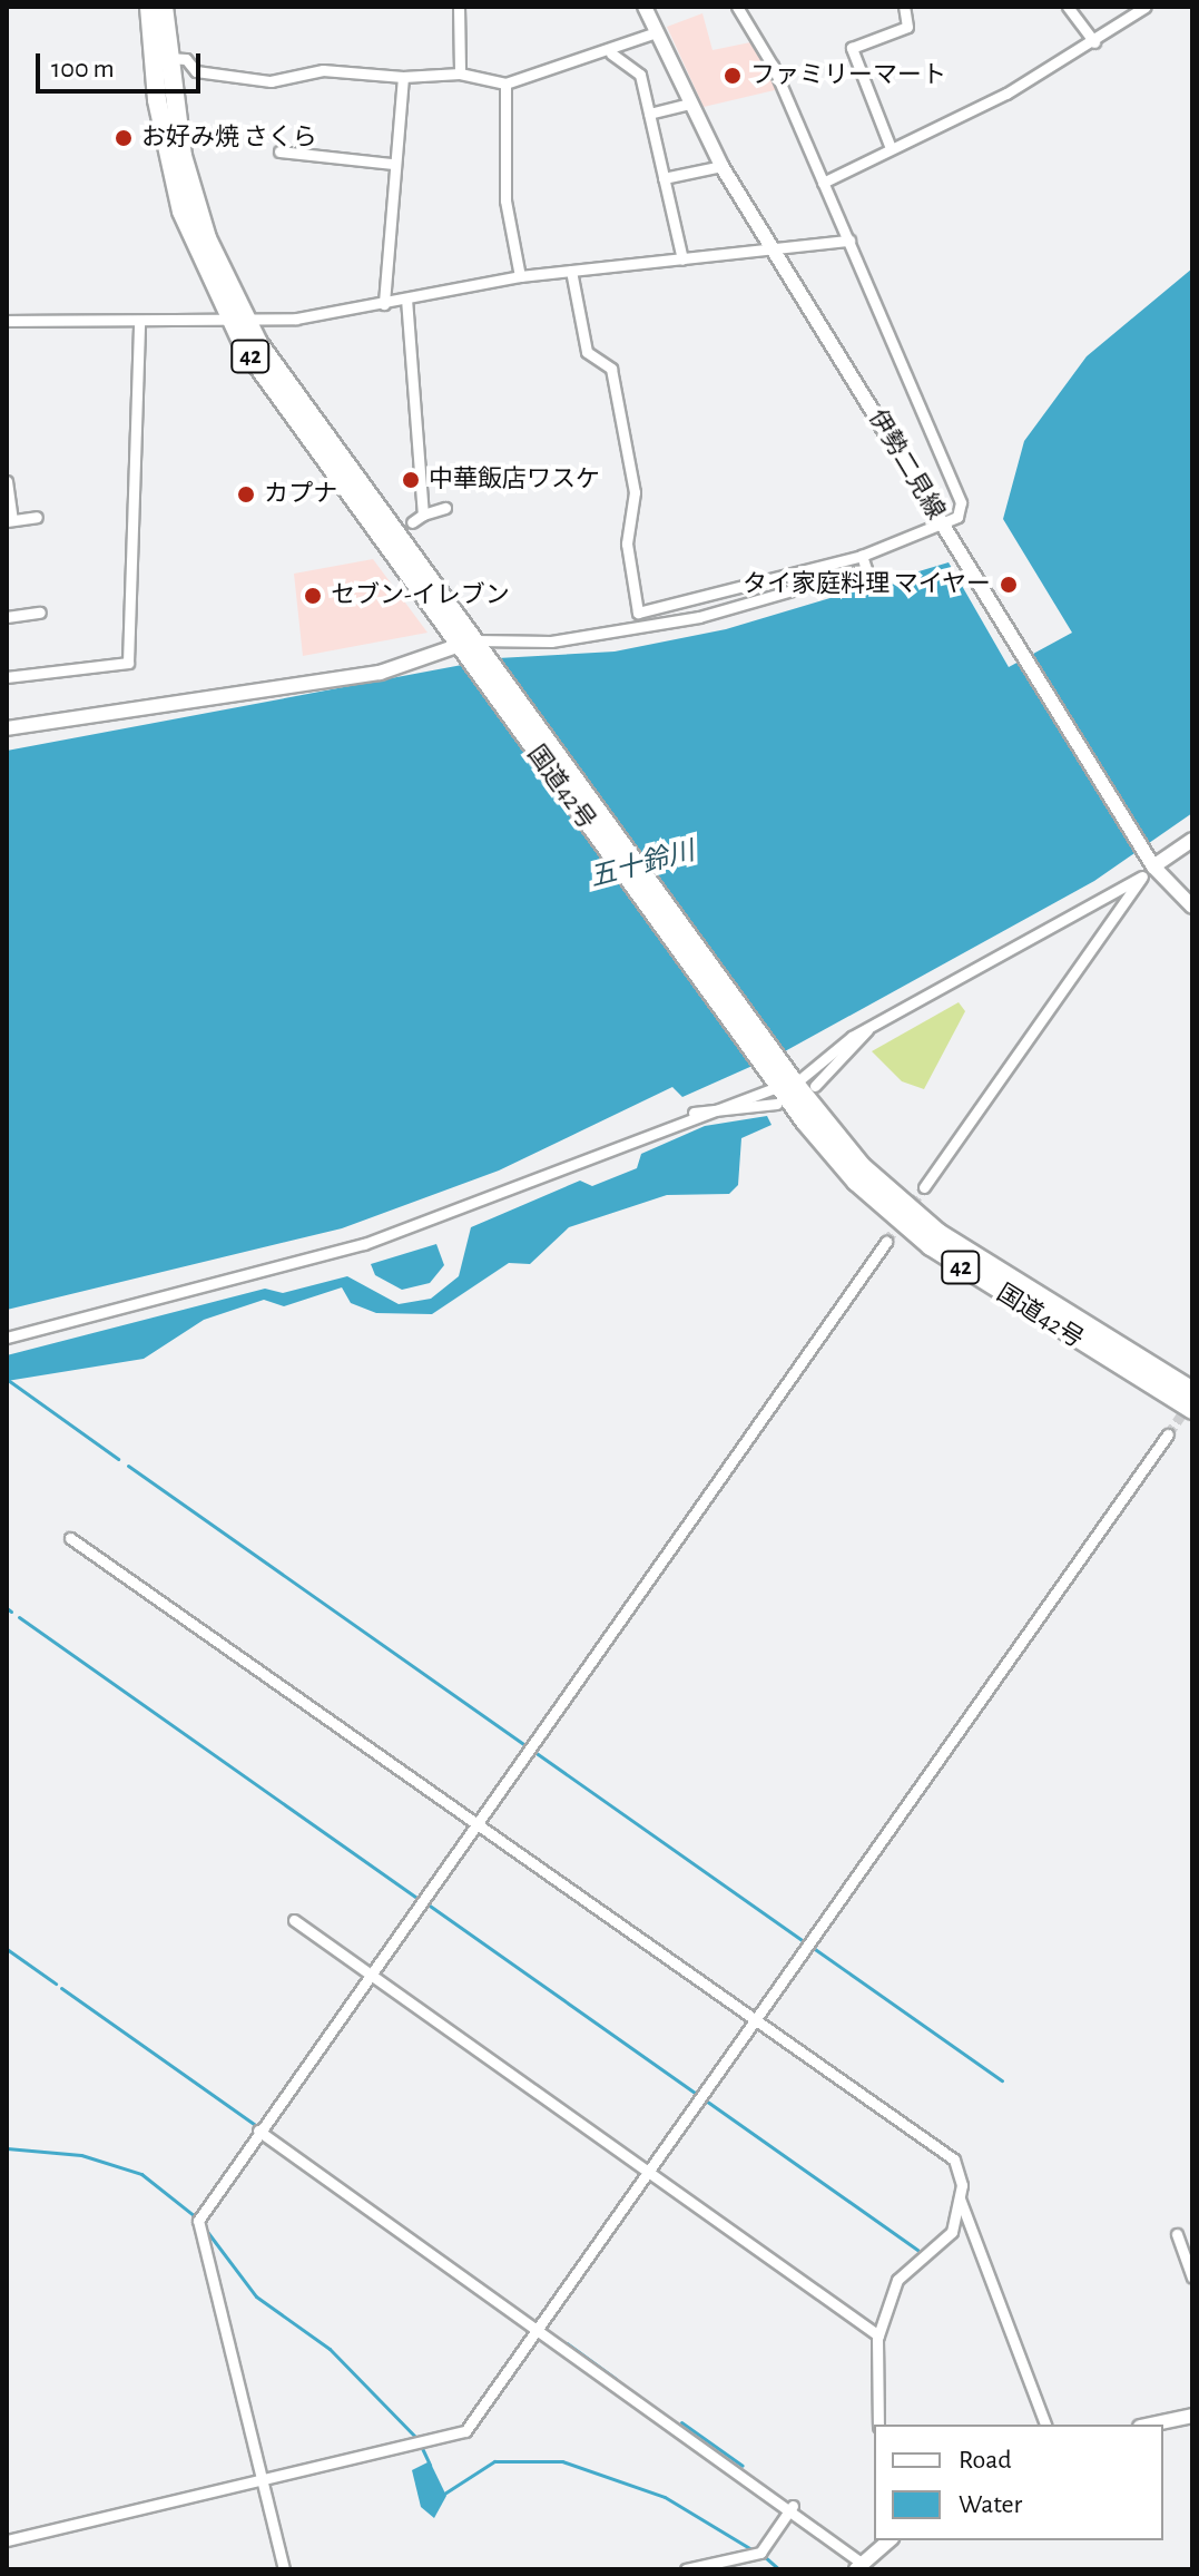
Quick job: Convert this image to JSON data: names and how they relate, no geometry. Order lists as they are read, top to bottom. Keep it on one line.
{"streets":{"highway":["42","国道42号"],"main road":["伊勢二見線"]},"water":["五十鈴川"],"places":["ファミリーマート","お好み焼 さくら","中華飯店ワスケ","カプナ","タイ家庭料理 マイヤー","セブン-イレブン"],"legend":["Road","Water"],"scale_bar":"100 m"}
